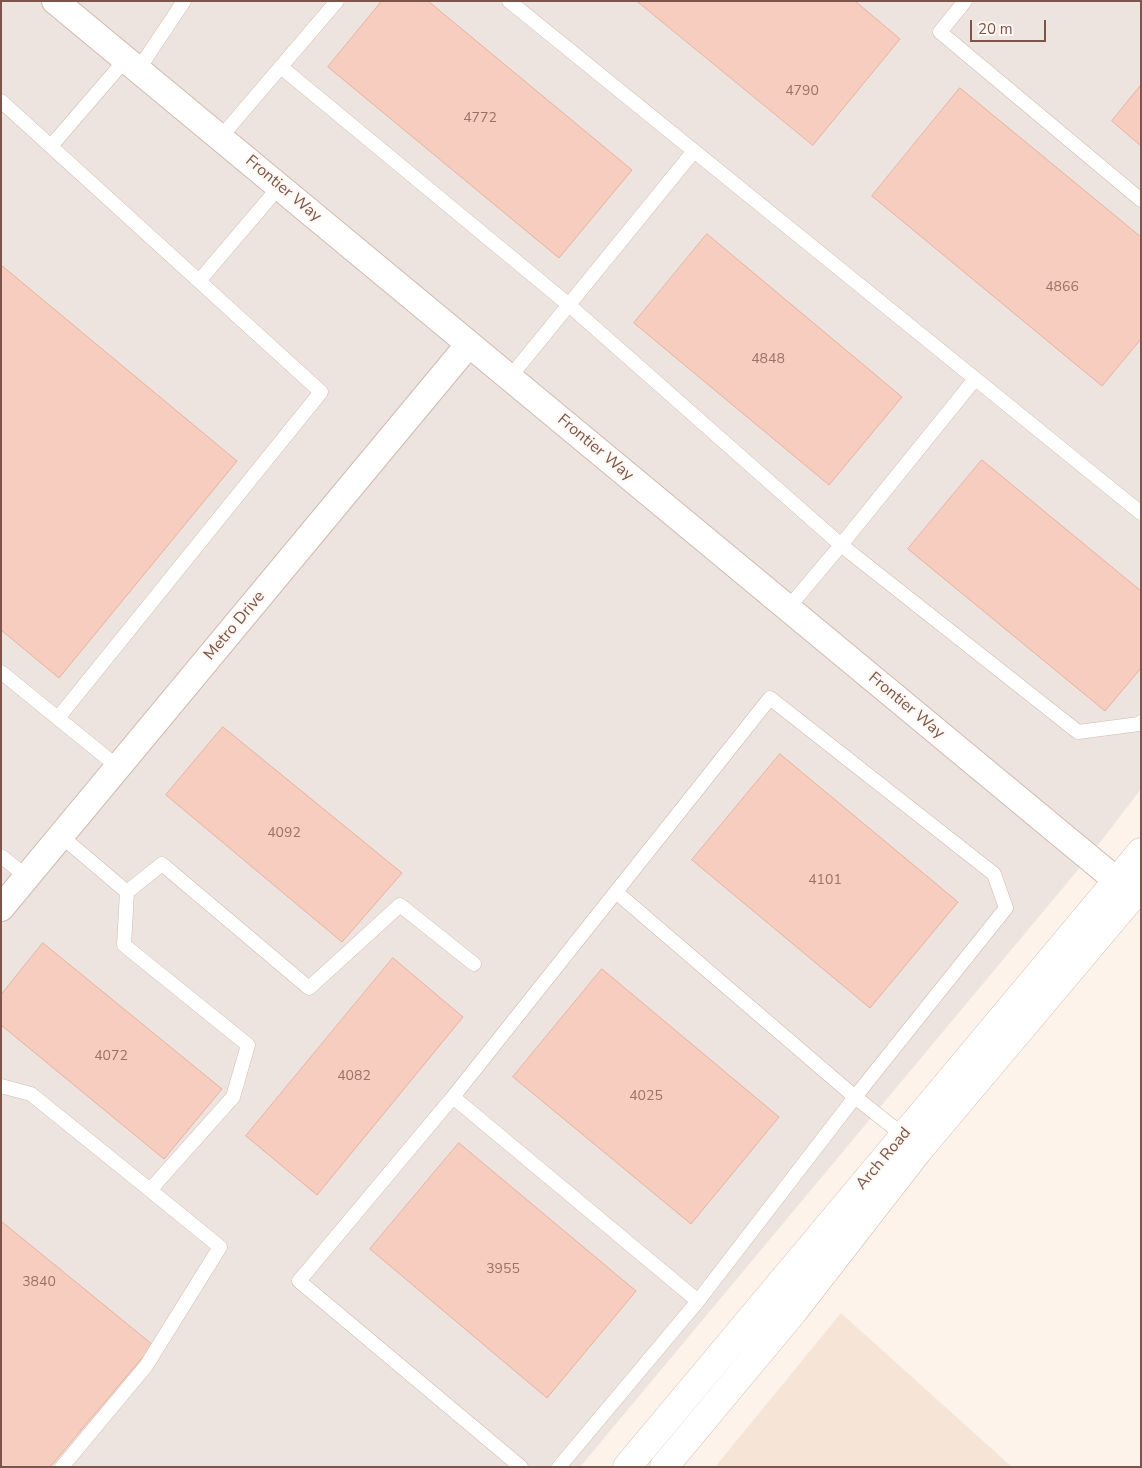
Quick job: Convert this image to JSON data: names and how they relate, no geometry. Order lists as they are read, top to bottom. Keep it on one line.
{"streets":{"street":["Frontier Way","Metro Drive","Arch Road"]},"crossings":[["Frontier Way","Metro Drive"],["Frontier Way","Arch Road"]],"house_numbers":["4790","4772","4866","4848","4092","4101","4072","4082","4025","3955","3840"],"scale_bar":"20 m"}
